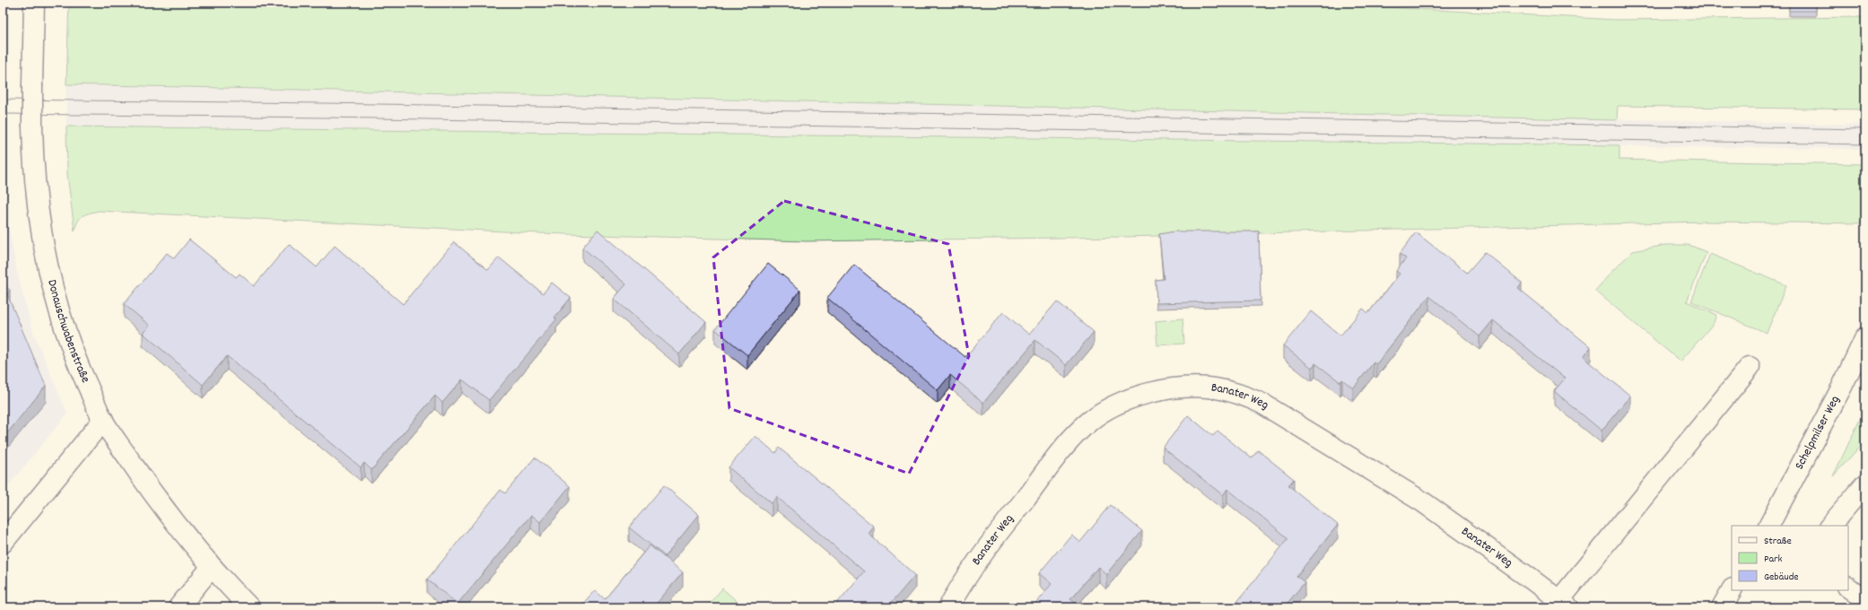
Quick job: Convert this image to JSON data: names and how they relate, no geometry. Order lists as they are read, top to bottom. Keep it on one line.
{"streets":{"street":["Donauschwabenstraße","Banater Weg","Schelpmilser Weg"]},"legend":["Straße","Park","Gebäude"]}
